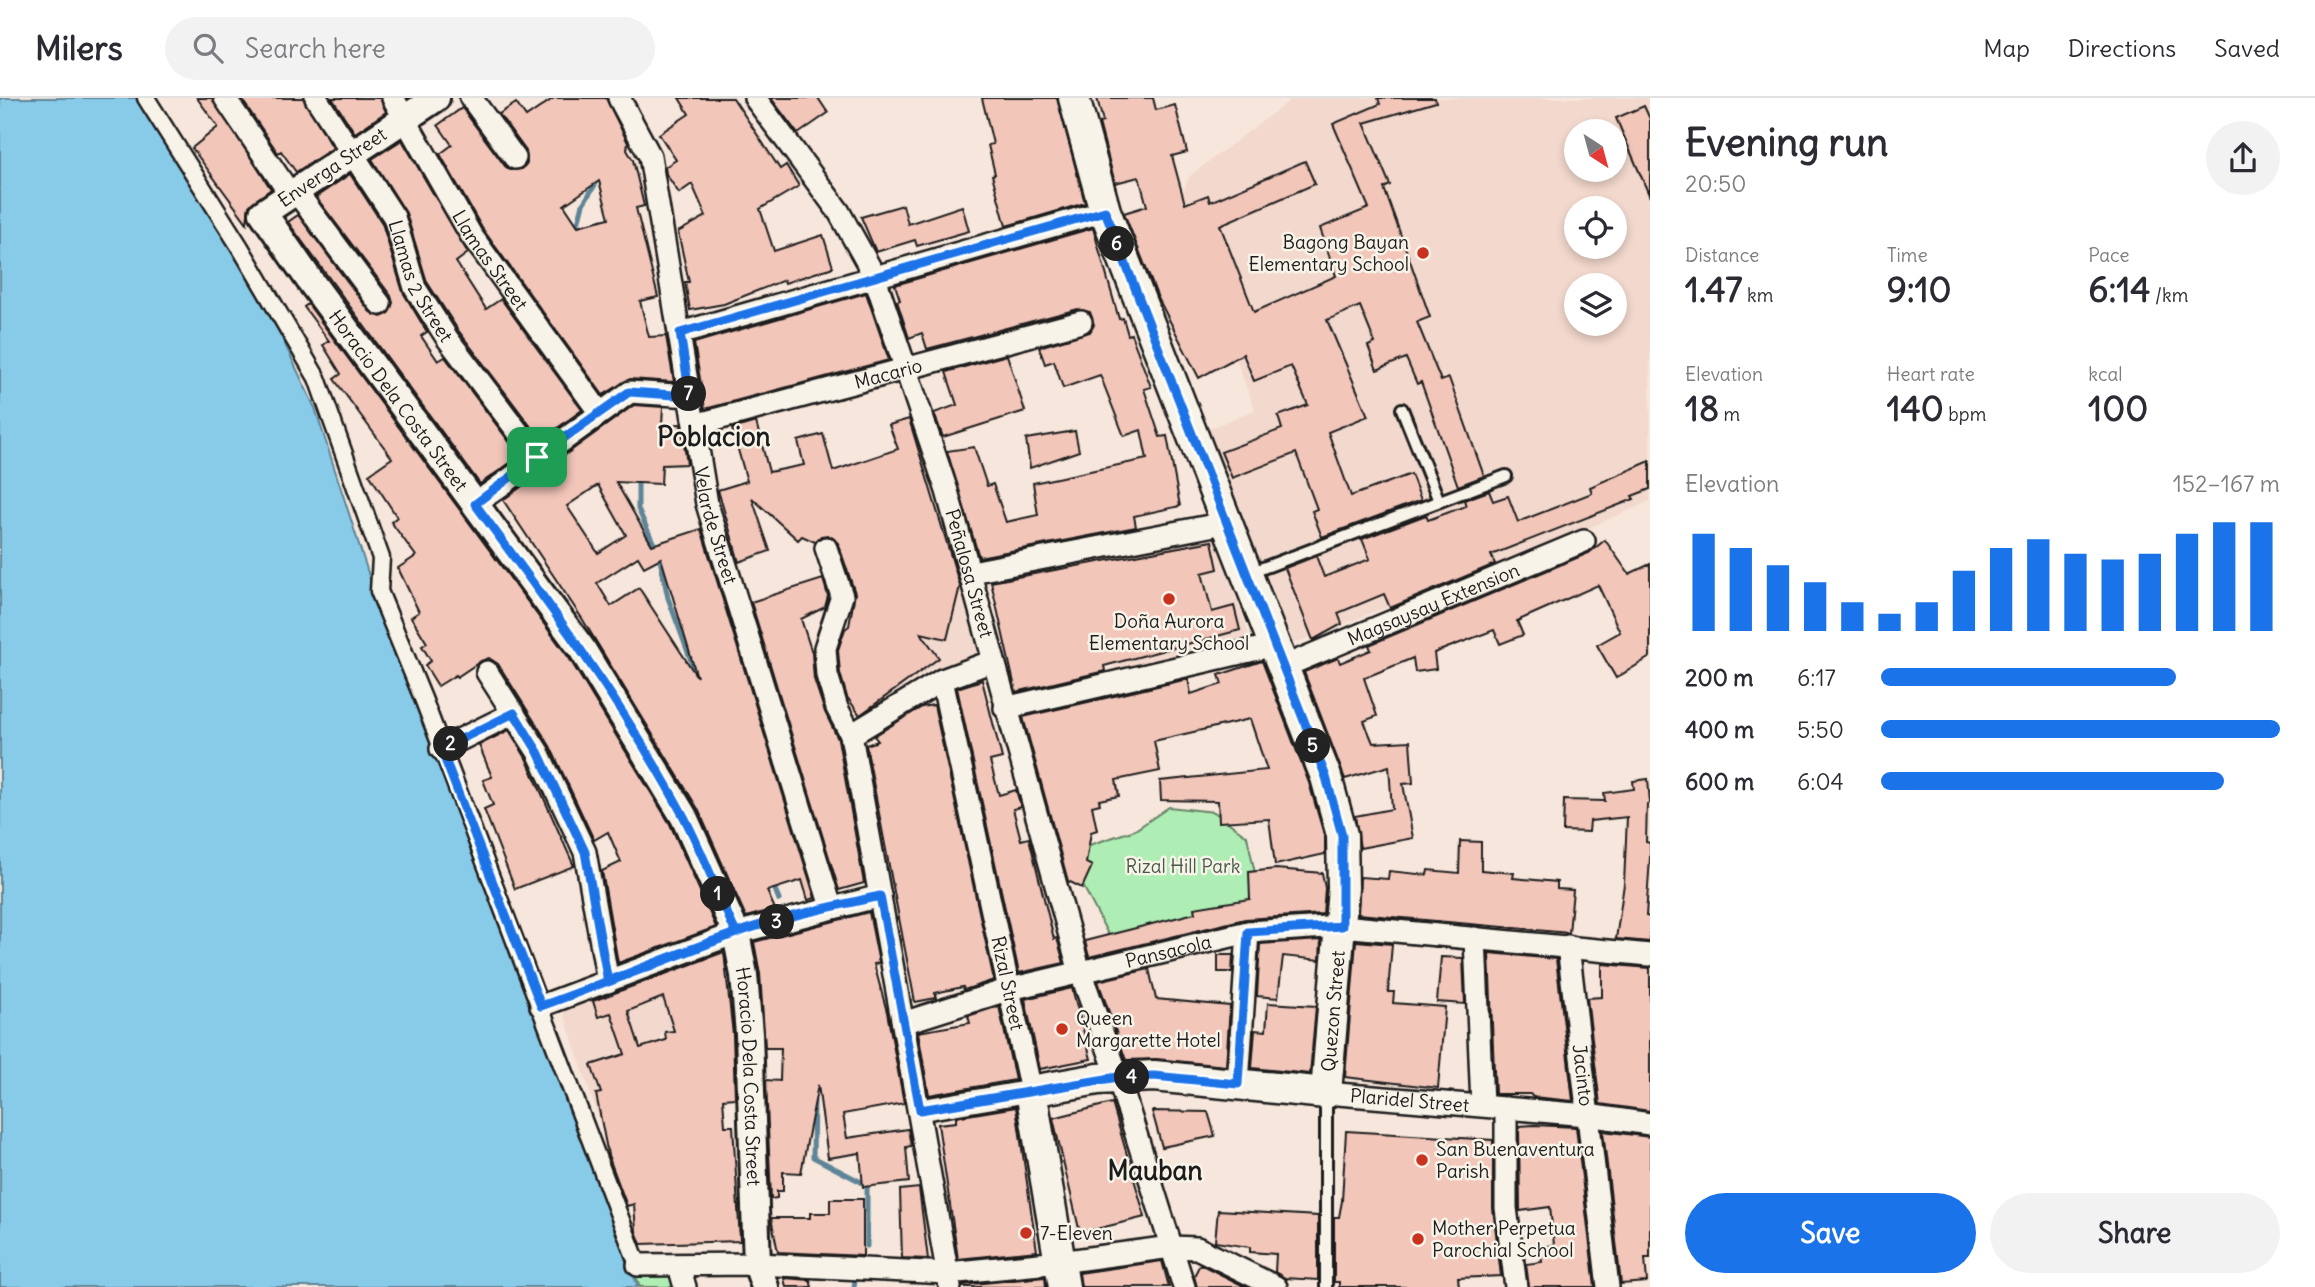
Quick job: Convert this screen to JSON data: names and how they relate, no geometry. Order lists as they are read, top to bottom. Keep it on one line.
{"streets":{"main road":["Rizal Street","Quezon Street","Plaridel Street"],"street":["Enverga Street","Llamas Street","Llamas 2 Street","Macario","Horacio Dela Costa Street","Velarde Street","Peñalosa Street","Magsaysay Extension","Pansacola","Jacinto"]},"crossings":[["Enverga Street","Llamas Street"],["Enverga Street","Llamas 2 Street"],["Enverga Street","Horacio Dela Costa Street"],["Macario","Velarde Street"],["Macario","Peñalosa Street"],["Peñalosa Street","Magsaysay Extension"],["Peñalosa Street","Pansacola"],["Peñalosa Street","Plaridel Street"],["Magsaysay Extension","Quezon Street"],["Pansacola","Rizal Street"],["Pansacola","Quezon Street"],["Pansacola","Jacinto"],["Rizal Street","Plaridel Street"],["Quezon Street","Plaridel Street"],["Jacinto","Plaridel Street"]],"districts":["Poblacion","Mauban"],"parks":["Rizal Hill Park"],"places":["Bagong Bayan Elementary School","Doña Aurora Elementary School","Queen Margarette Hotel","San Buenaventura Parish","7-Eleven","Mother Perpetua Parochial School"],"north":"bottom right","page":{"header":"Milers","search":"Search here","nav":["Map","Directions","Saved"],"heading":["Evening run","20:50"],"stats":[["Distance","1.47 km"],["Time","9:10"],["Pace","6:14 /km"],["Elevation","18 m"],["Heart rate","140 bpm"],["kcal","100"]],"pins":["6","7","2","5","1","3","4"],"chart":["Elevation","152–167 m"],"list":[{"name":"200 m","note":"6:17"},{"name":"400 m","note":"5:50"},{"name":"600 m","note":"6:04"}],"buttons":["Save","Share"]}}
